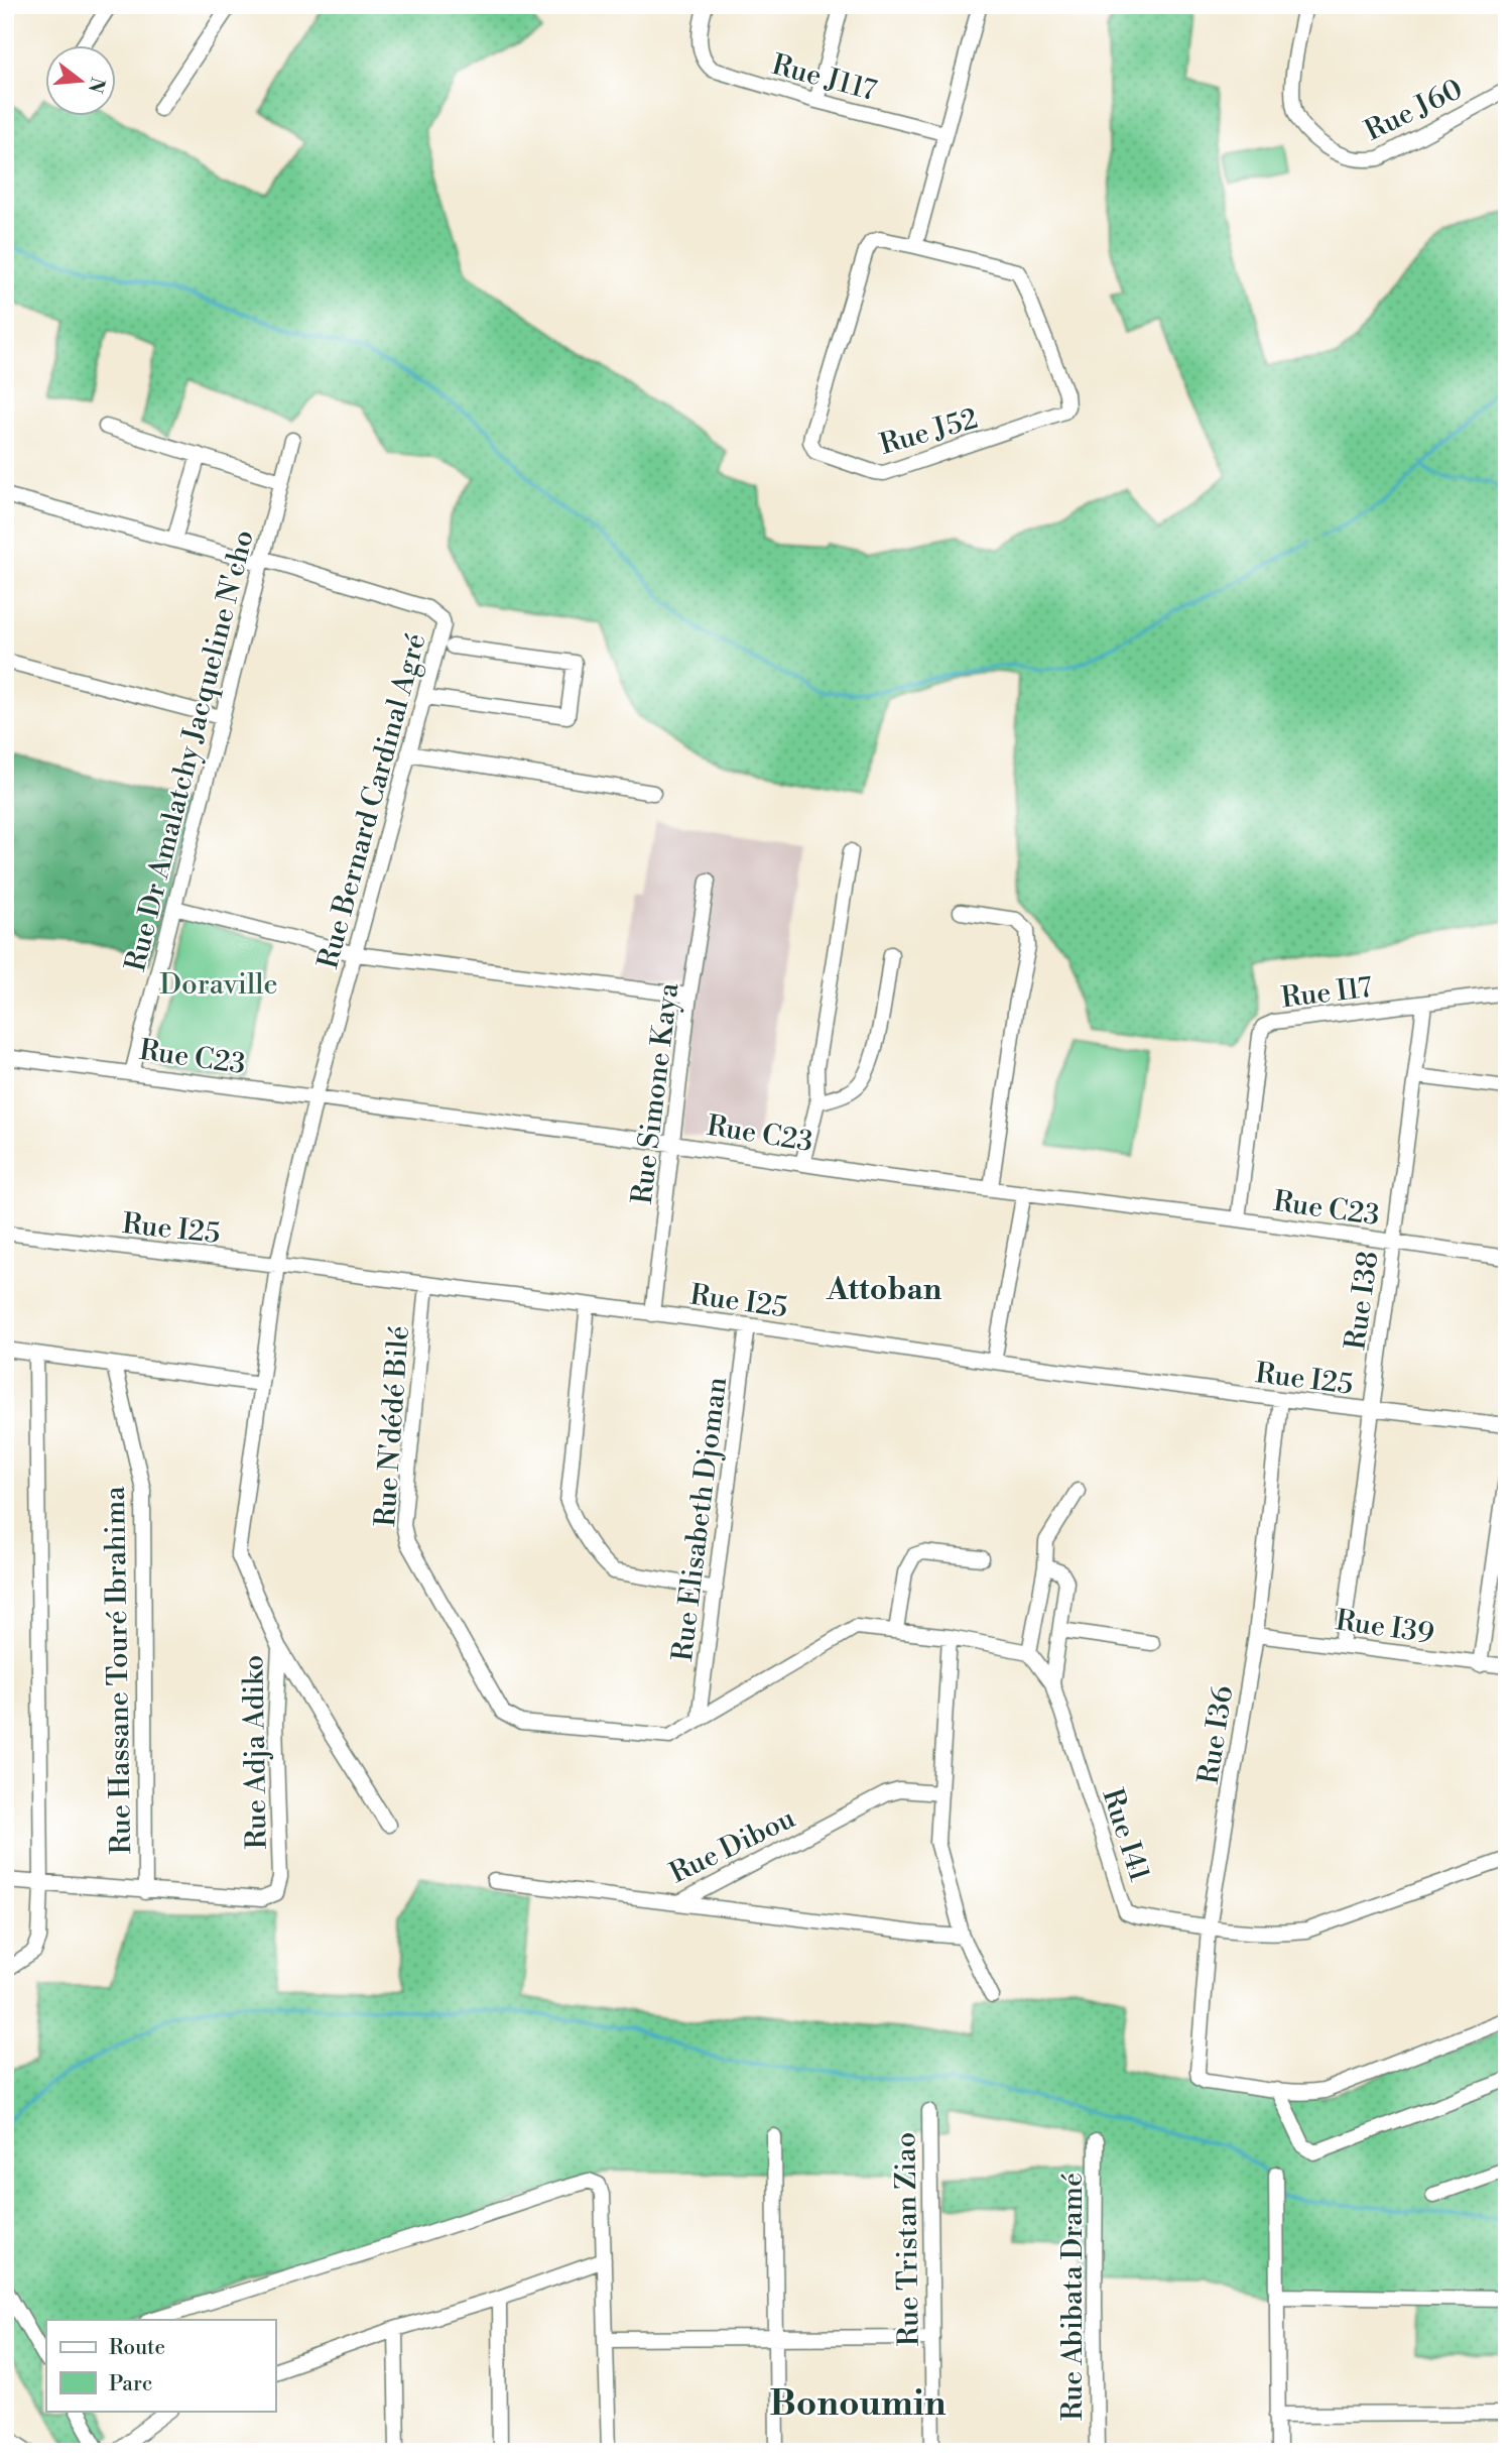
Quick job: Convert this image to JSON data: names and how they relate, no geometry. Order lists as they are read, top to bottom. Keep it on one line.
{"streets":{"street":["Rue J117","Rue J60","Rue J52","Rue Dr Amalatchy Jacqueline N'cho","Rue Bernard Cardinal Agré","Rue I17","Rue C23","Rue Simone Kaya","Rue I25","Rue I38","Rue N'dédé Bilé","Rue Elisabeth Djoman","Rue I39","Rue Hassane Touré Ibrahima","Rue I36","Rue Adja Adiko","Rue I41","Rue Dibou","Rue Tristan Ziao","Rue Abibata Dramé"]},"crossings":[["Rue Dr Amalatchy Jacqueline N'cho","Rue Bernard Cardinal Agré"],["Rue Dr Amalatchy Jacqueline N'cho","Rue C23"],["Rue Bernard Cardinal Agré","Rue C23"],["Rue Bernard Cardinal Agré","Rue Adja Adiko"],["Rue I17","Rue C23"],["Rue I17","Rue I38"],["Rue C23","Rue Simone Kaya"],["Rue C23","Rue I38"],["Rue C23","Rue Adja Adiko"],["Rue Simone Kaya","Rue I25"],["Rue I25","Rue I38"],["Rue I25","Rue N'dédé Bilé"],["Rue I25","Rue Elisabeth Djoman"],["Rue I25","Rue I36"],["Rue I25","Rue Adja Adiko"],["Rue I38","Rue I39"],["Rue N'dédé Bilé","Rue Elisabeth Djoman"],["Rue I39","Rue I36"],["Rue Hassane Touré Ibrahima","Rue Adja Adiko"],["Rue I36","Rue I41"]],"districts":["Attoban","Bonoumin"],"parks":["Doraville"],"legend":["Route","Parc"],"north":"right"}
